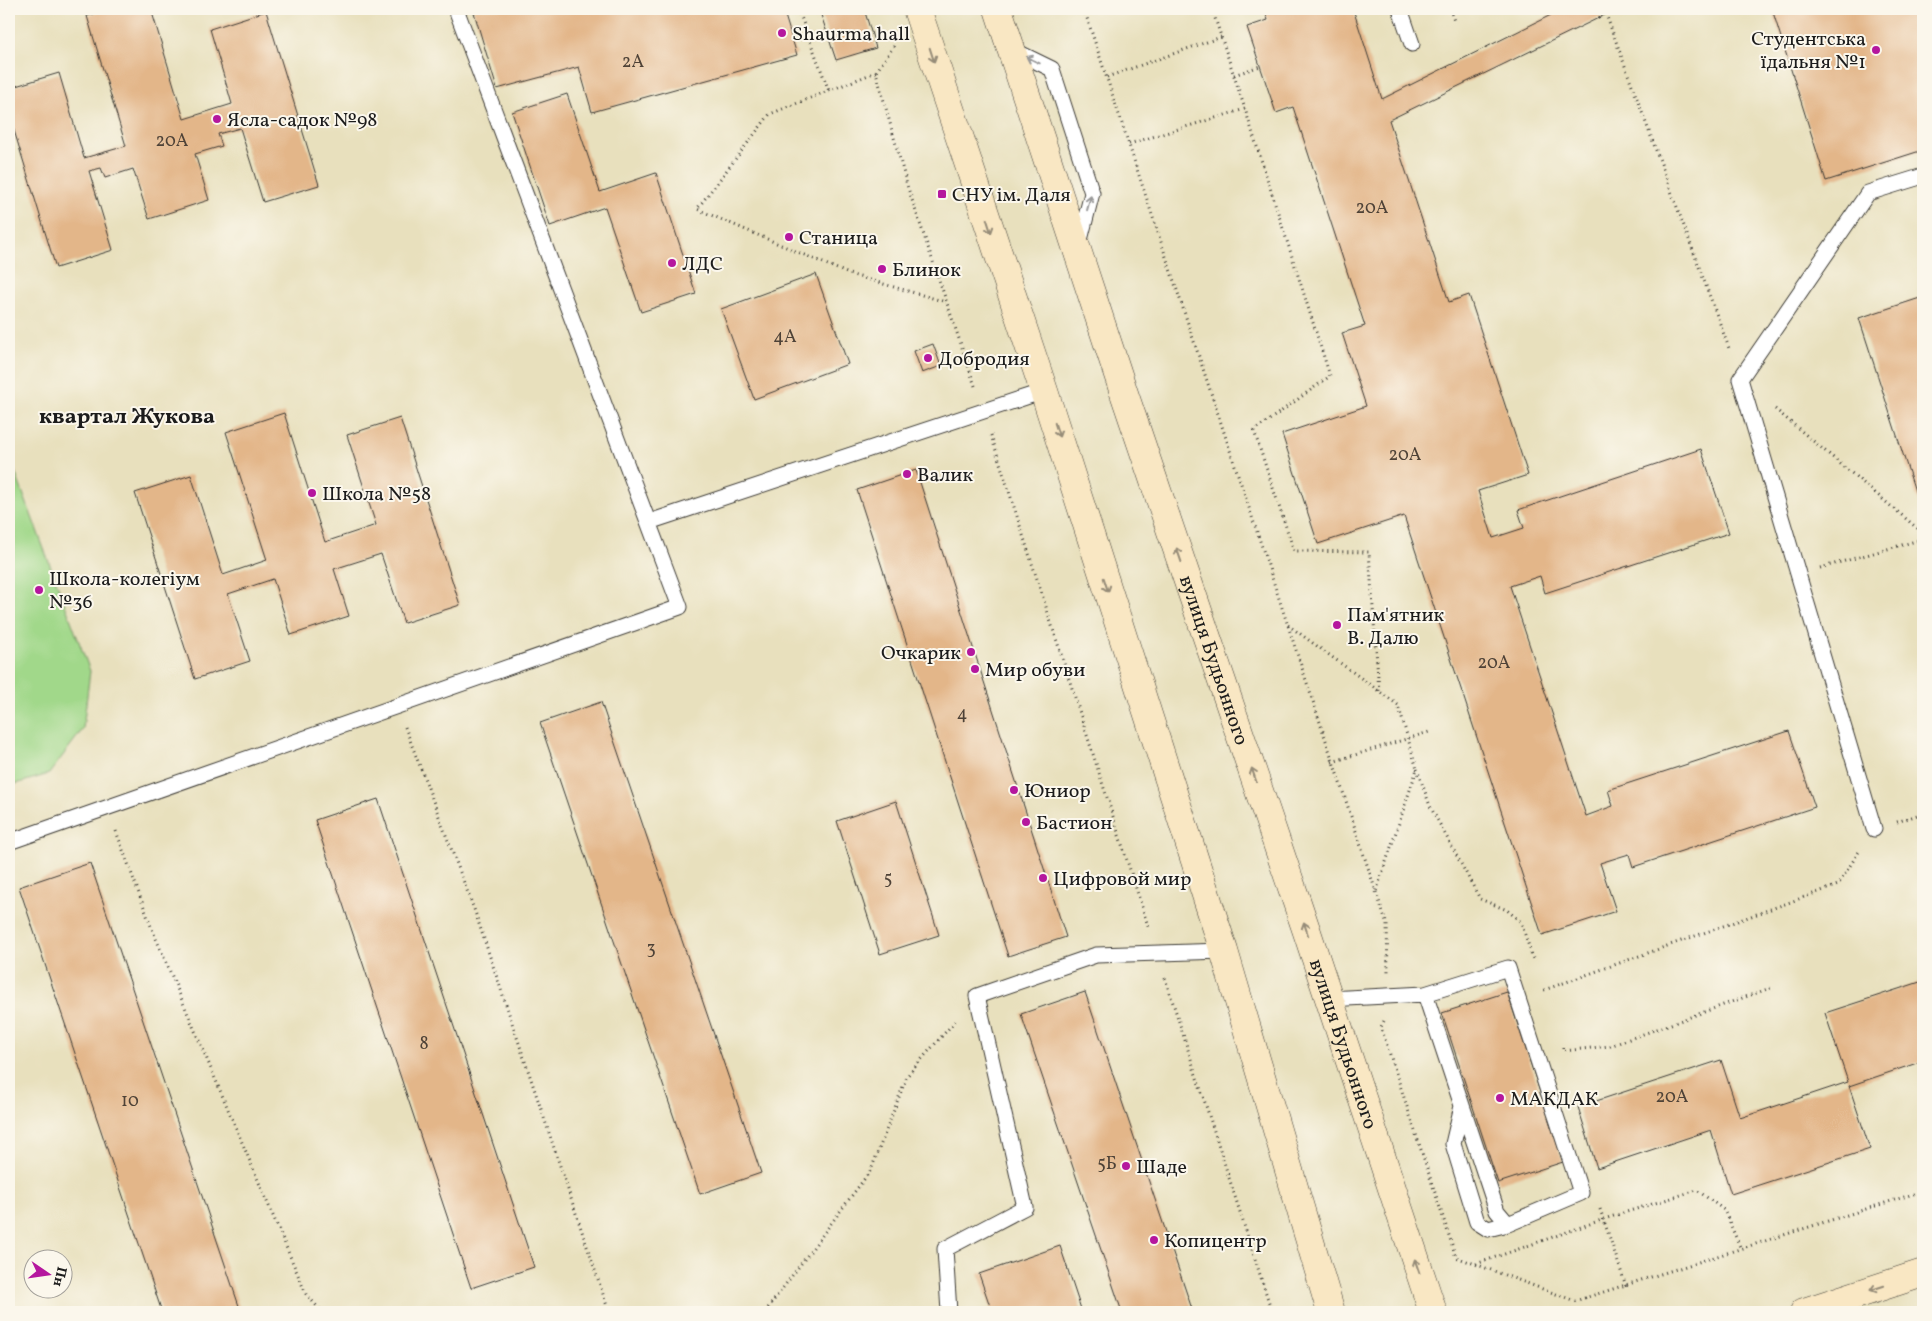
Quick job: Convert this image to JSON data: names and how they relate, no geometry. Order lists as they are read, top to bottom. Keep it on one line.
{"streets":{"main road":["вулиця Будьонного"]},"districts":["квартал Жукова"],"places":{"other":["Shaurma hall","Студентська їдальня №1","Ясла-садок №98","Станица","ЛДС","Блинок","Добродия","Валик","Школа №58","Школа-колегіум №36","Пам'ятник В. Далю","Очкарик","Мир обуви","Юниор","Бастион","Цифровой мир","МАКДАК","Шаде","Копицентр"],"transit":["СНУ ім. Даля"]},"house_numbers":["2А","20А","20А","4А","20А","20А","4","5","3","8","20А","10","5Б"],"north":"right"}
